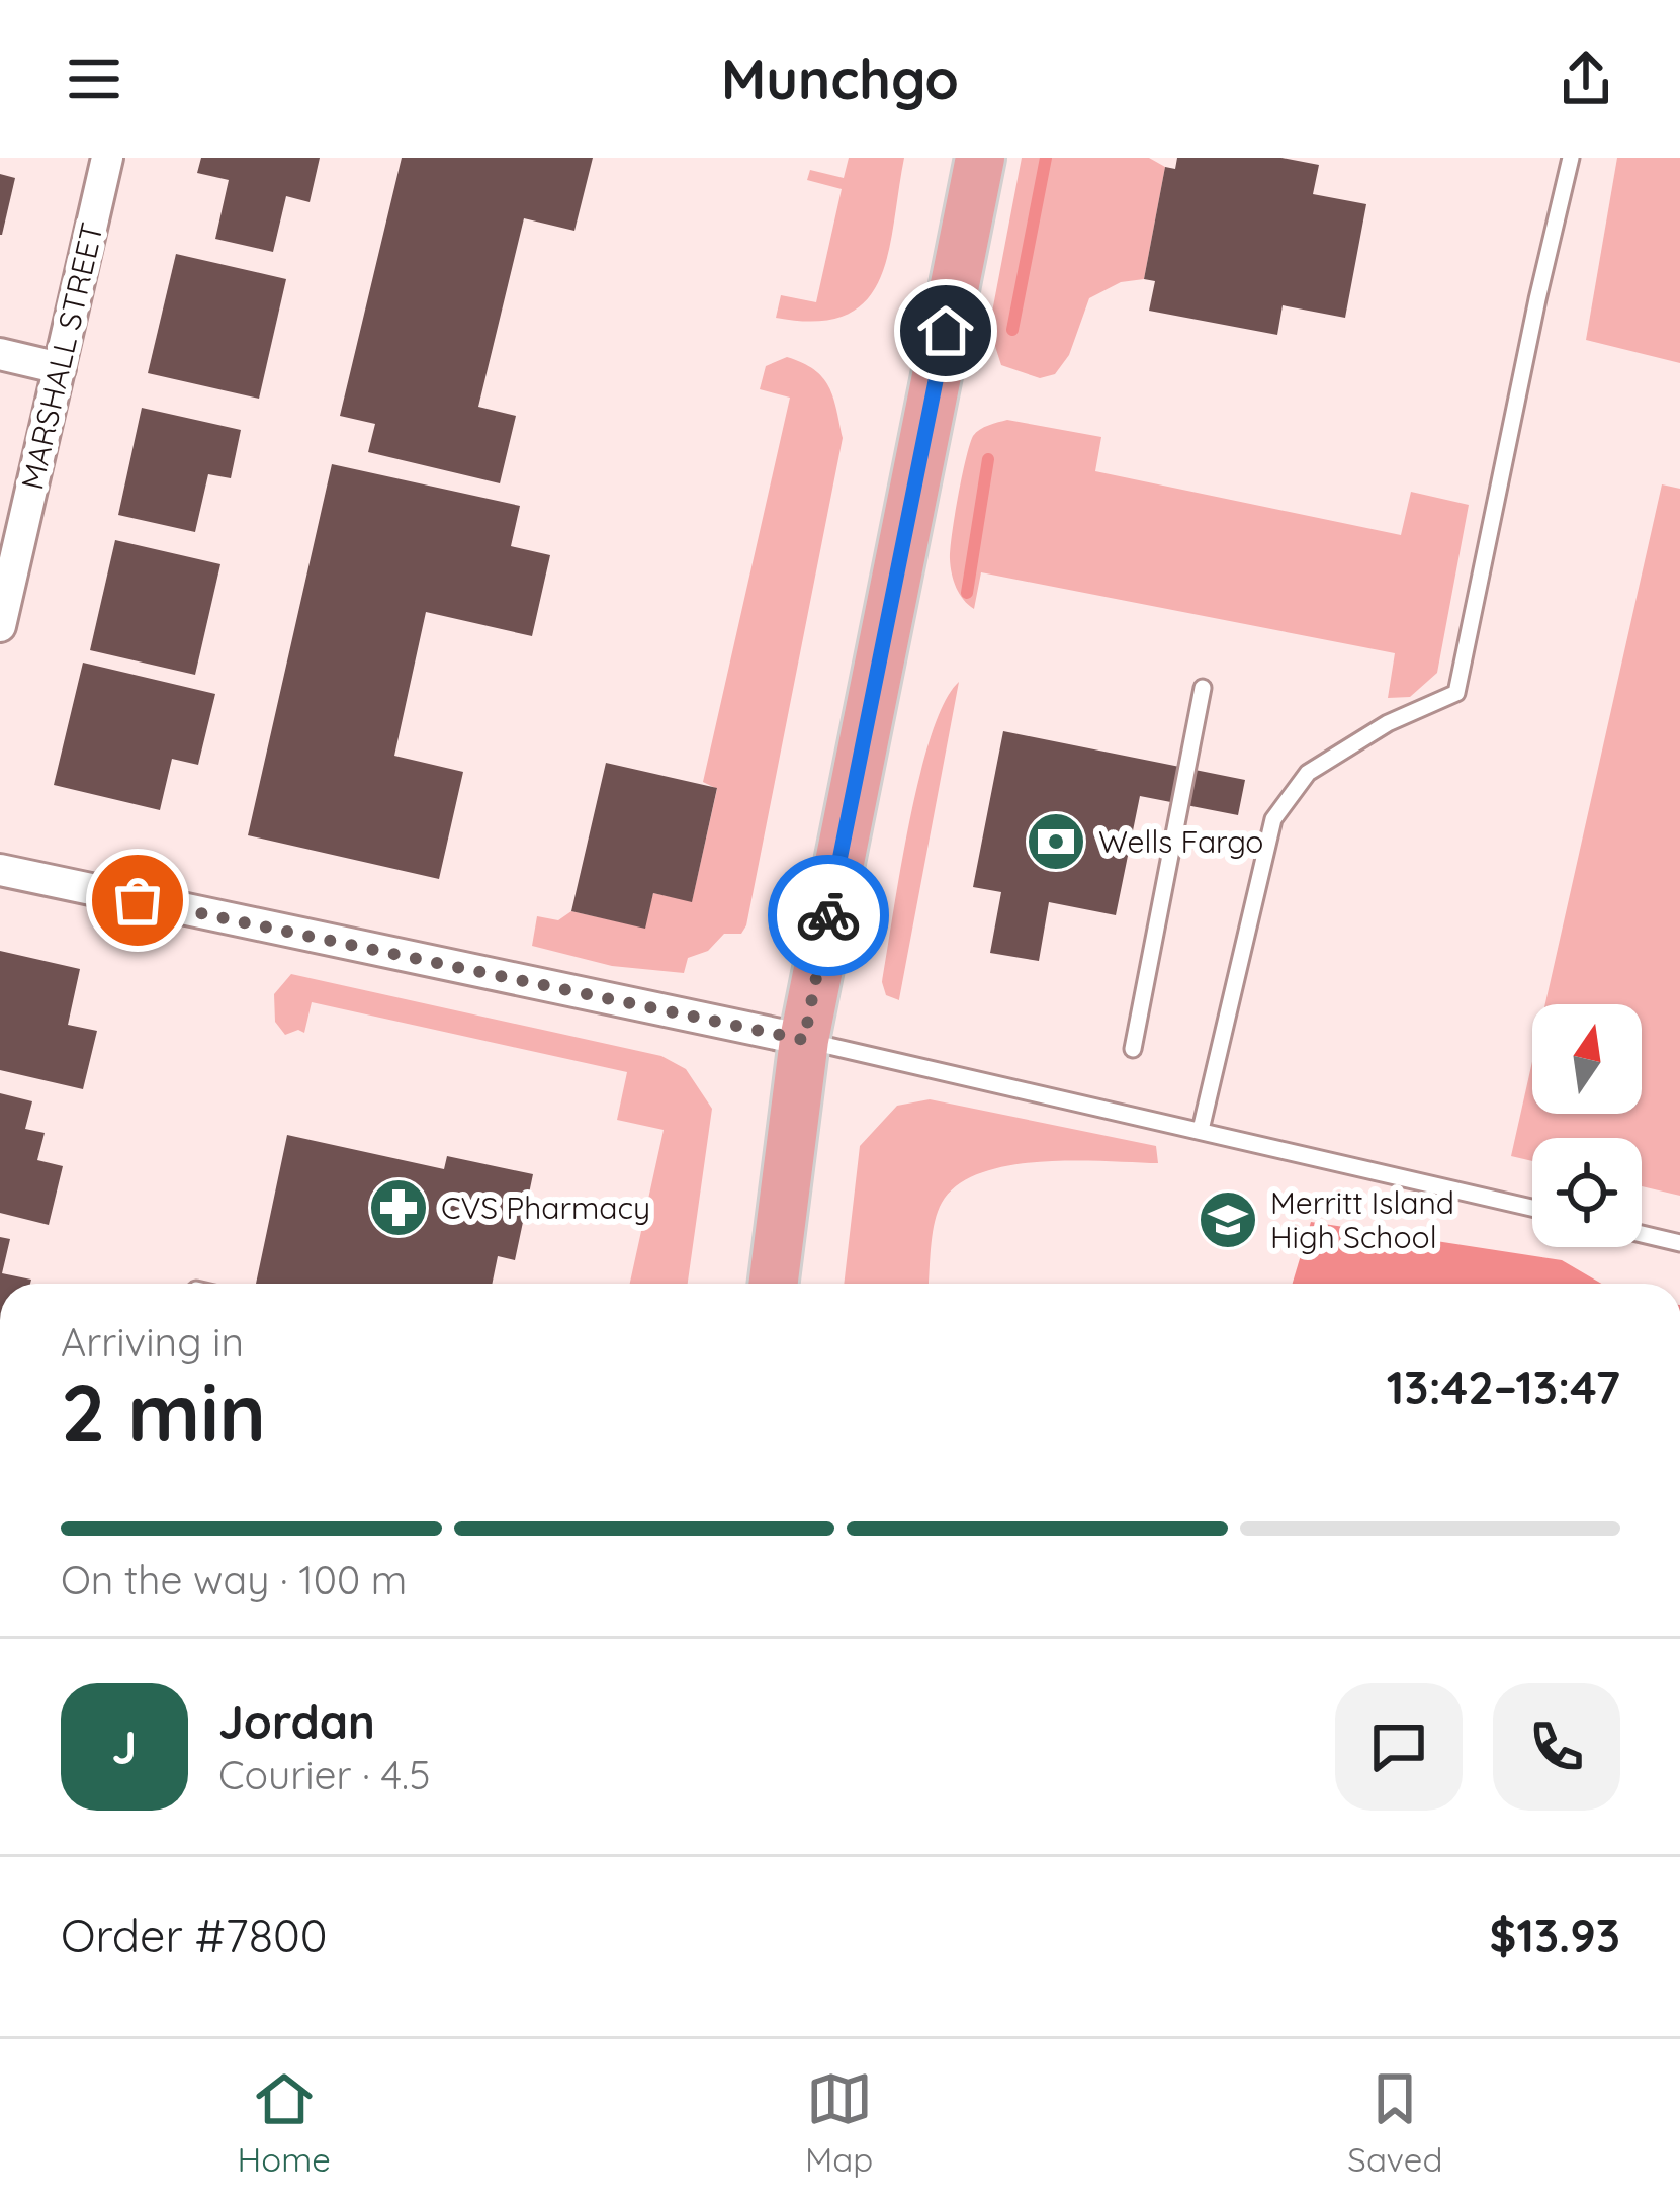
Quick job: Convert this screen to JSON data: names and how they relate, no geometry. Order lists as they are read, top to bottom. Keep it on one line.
{"streets":{"street":["MARSHALL STREET"]},"places":{"bank":["Wells Fargo"],"pharmacy":["CVS Pharmacy"],"school or university":["Merritt Island High School"]},"north":"top","page":{"header":"Munchgo","heading":["2 min","Arriving in","13:42–13:47"],"panel":["Jordan","Courier · 4.5","Order #7800","$13.93"],"bar":"On the way · 100 m","round":"J","tabs":["Home","Map","Saved"]}}
